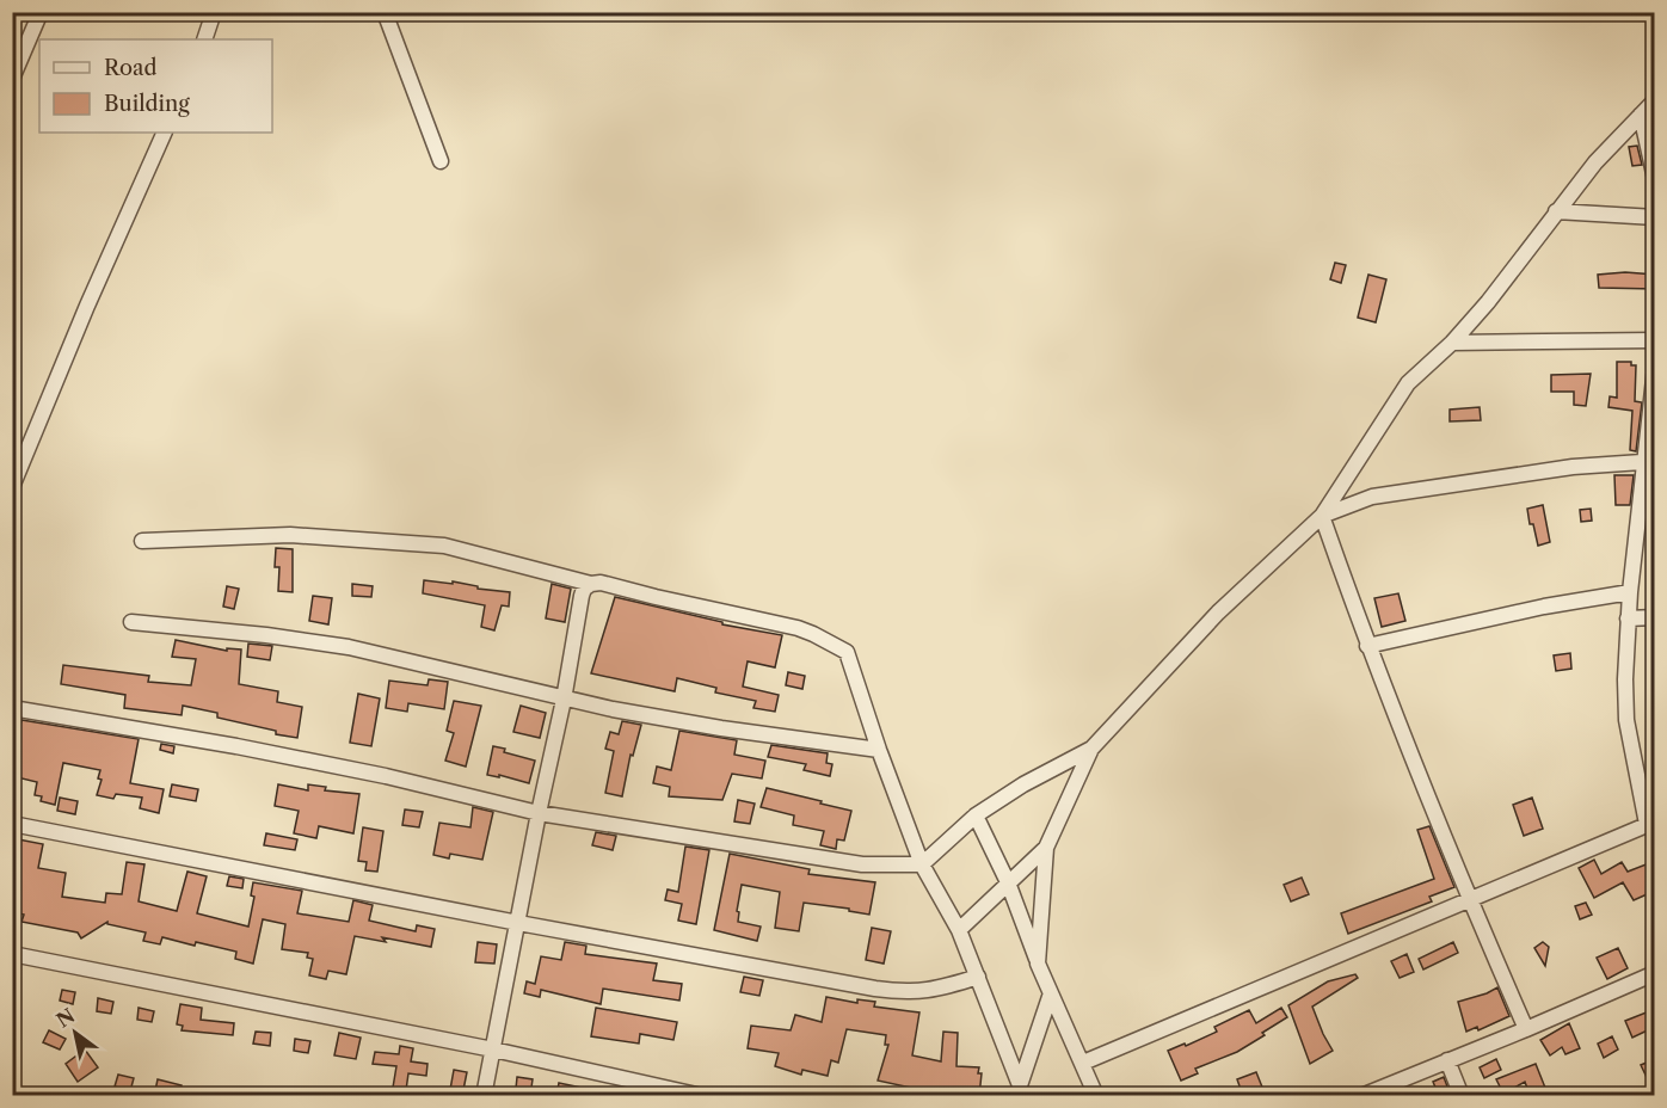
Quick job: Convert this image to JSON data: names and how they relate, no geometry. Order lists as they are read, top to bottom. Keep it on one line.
{"legend":["Road","Building"],"north":"top left"}
